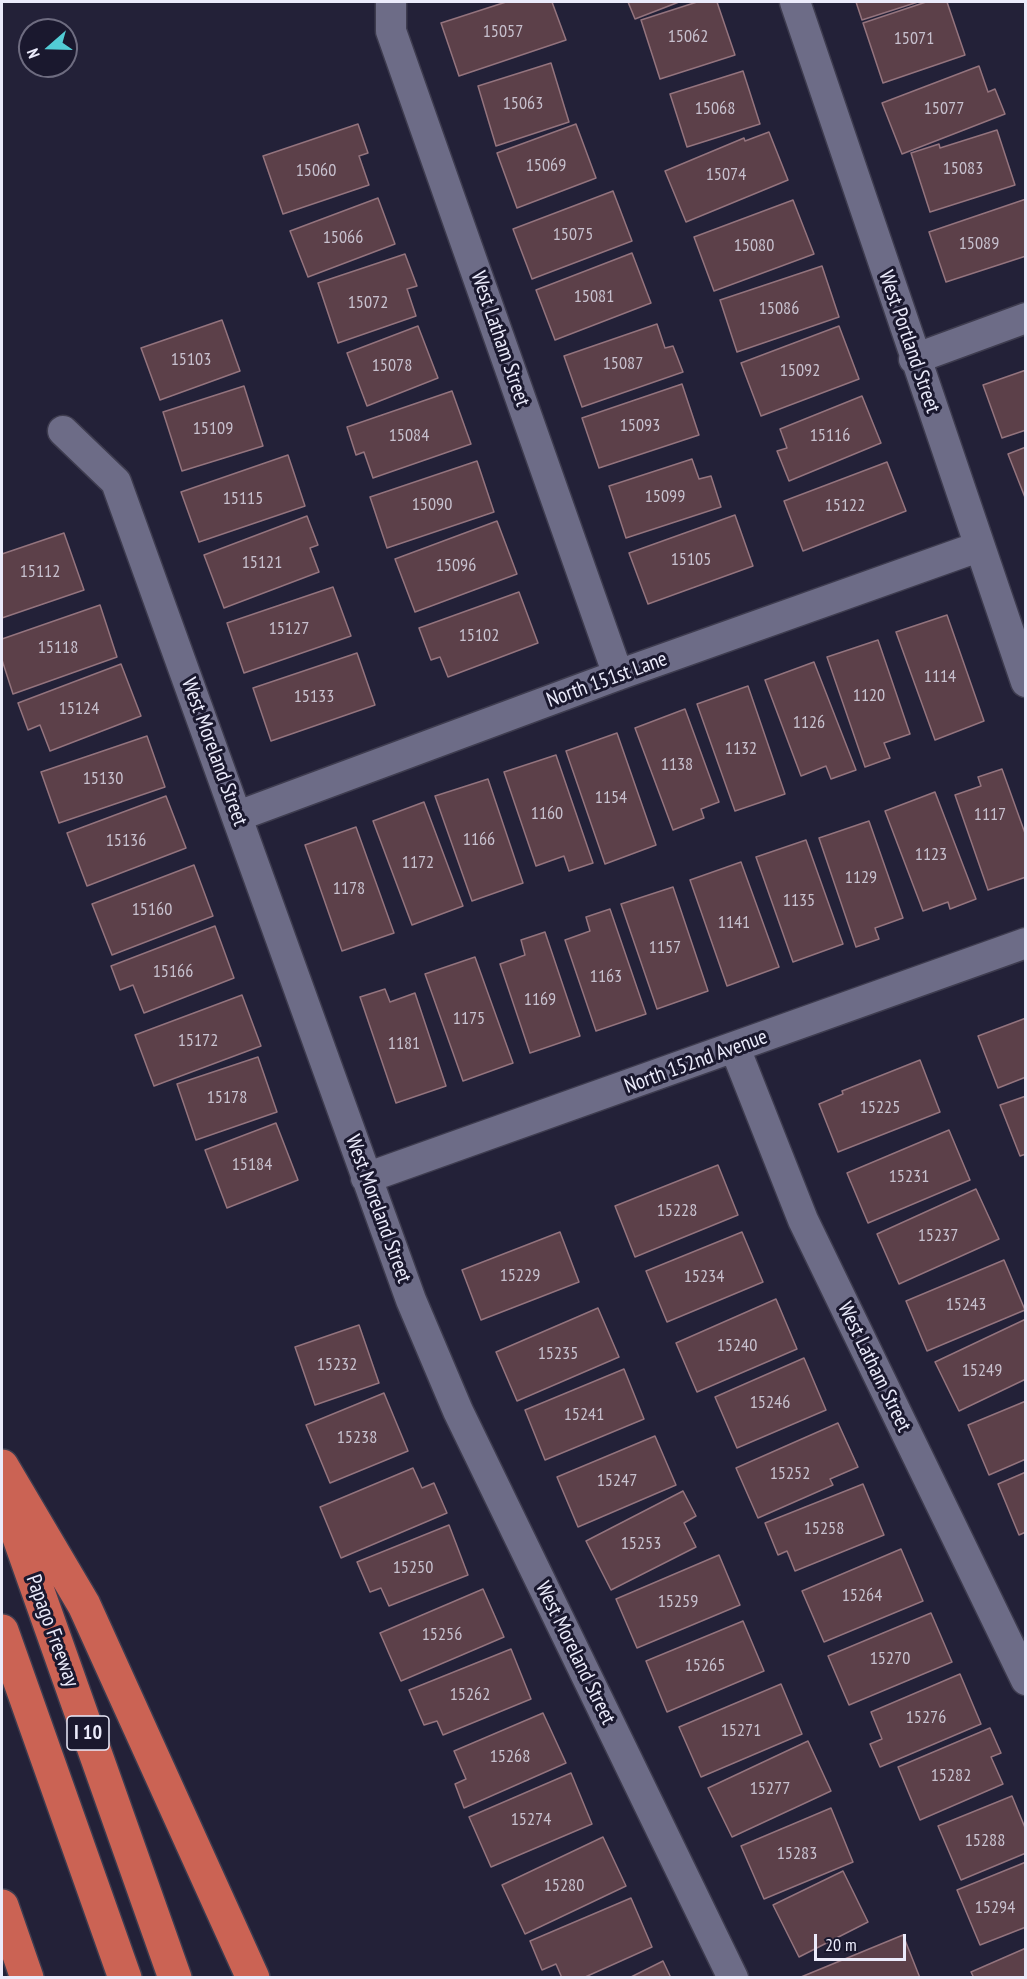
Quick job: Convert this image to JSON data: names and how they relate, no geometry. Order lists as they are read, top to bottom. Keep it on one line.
{"streets":{"highway":["Papago Freeway","I 10"],"street":["West Latham Street","West Portland Street","North 151st Lane","West Moreland Street","North 152nd Avenue"]},"crossings":[["West Latham Street","North 151st Lane"],["West Latham Street","North 152nd Avenue"],["West Portland Street","North 151st Lane"],["North 151st Lane","West Moreland Street"],["West Moreland Street","North 152nd Avenue"]],"house_numbers":["15057","15062","15071","15063","15068","15077","15069","15083","15060","15074","15075","15066","15089","15080","15081","15072","15086","15103","15087","15078","15092","15093","15109","15084","15116","15099","15115","15090","15122","15105","15121","15096","15112","15127","15102","15118","1114","1120","15133","15124","1126","1132","1138","15130","1154","1160","1117","1166","15136","1123","1172","1129","1178","1135","15160","1141","1157","15166","1163","1169","1175","15172","1181","15178","15225","15184","15231","15228","15237","15229","15234","15243","15240","15235","15232","15249","15246","15241","15238","15252","15247","15258","15253","15250","15264","15259","15256","15270","15265","15262","15276","15271","15268","15282","15277","15274","15288","15283","15280","15294"],"scale_bar":"20 m","north":"left"}
